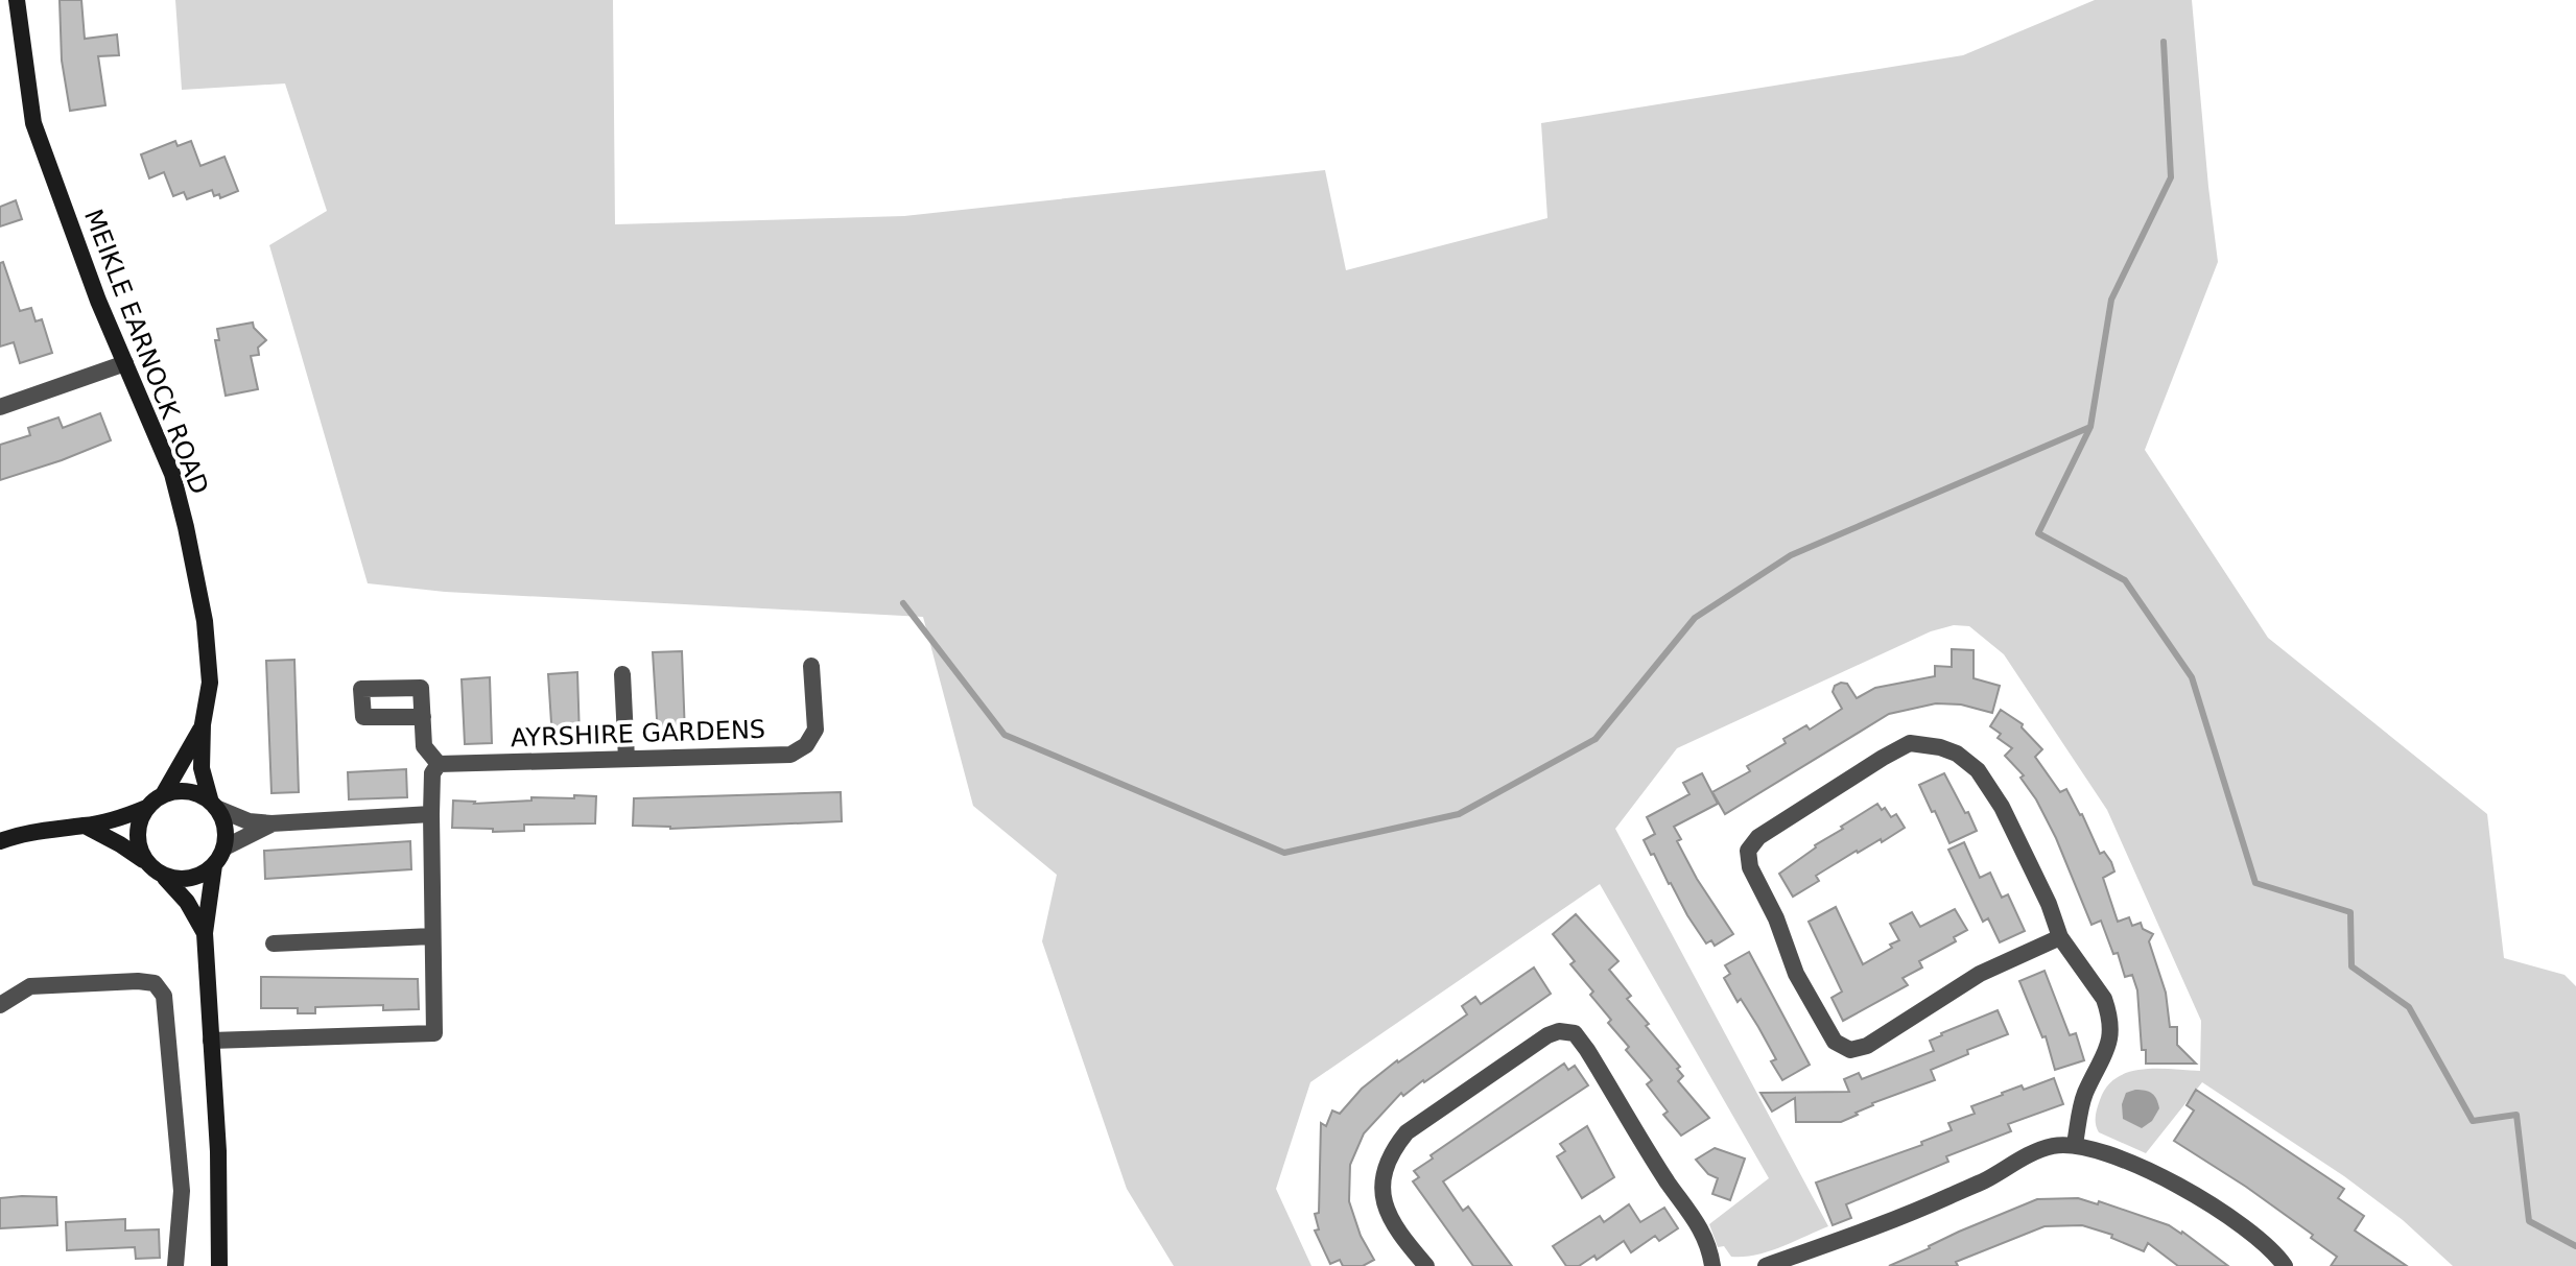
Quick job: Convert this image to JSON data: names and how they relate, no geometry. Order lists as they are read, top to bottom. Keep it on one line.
{"streets":{"street":["MEIKLE EARNOCK ROAD","AYRSHIRE GARDENS"]}}
